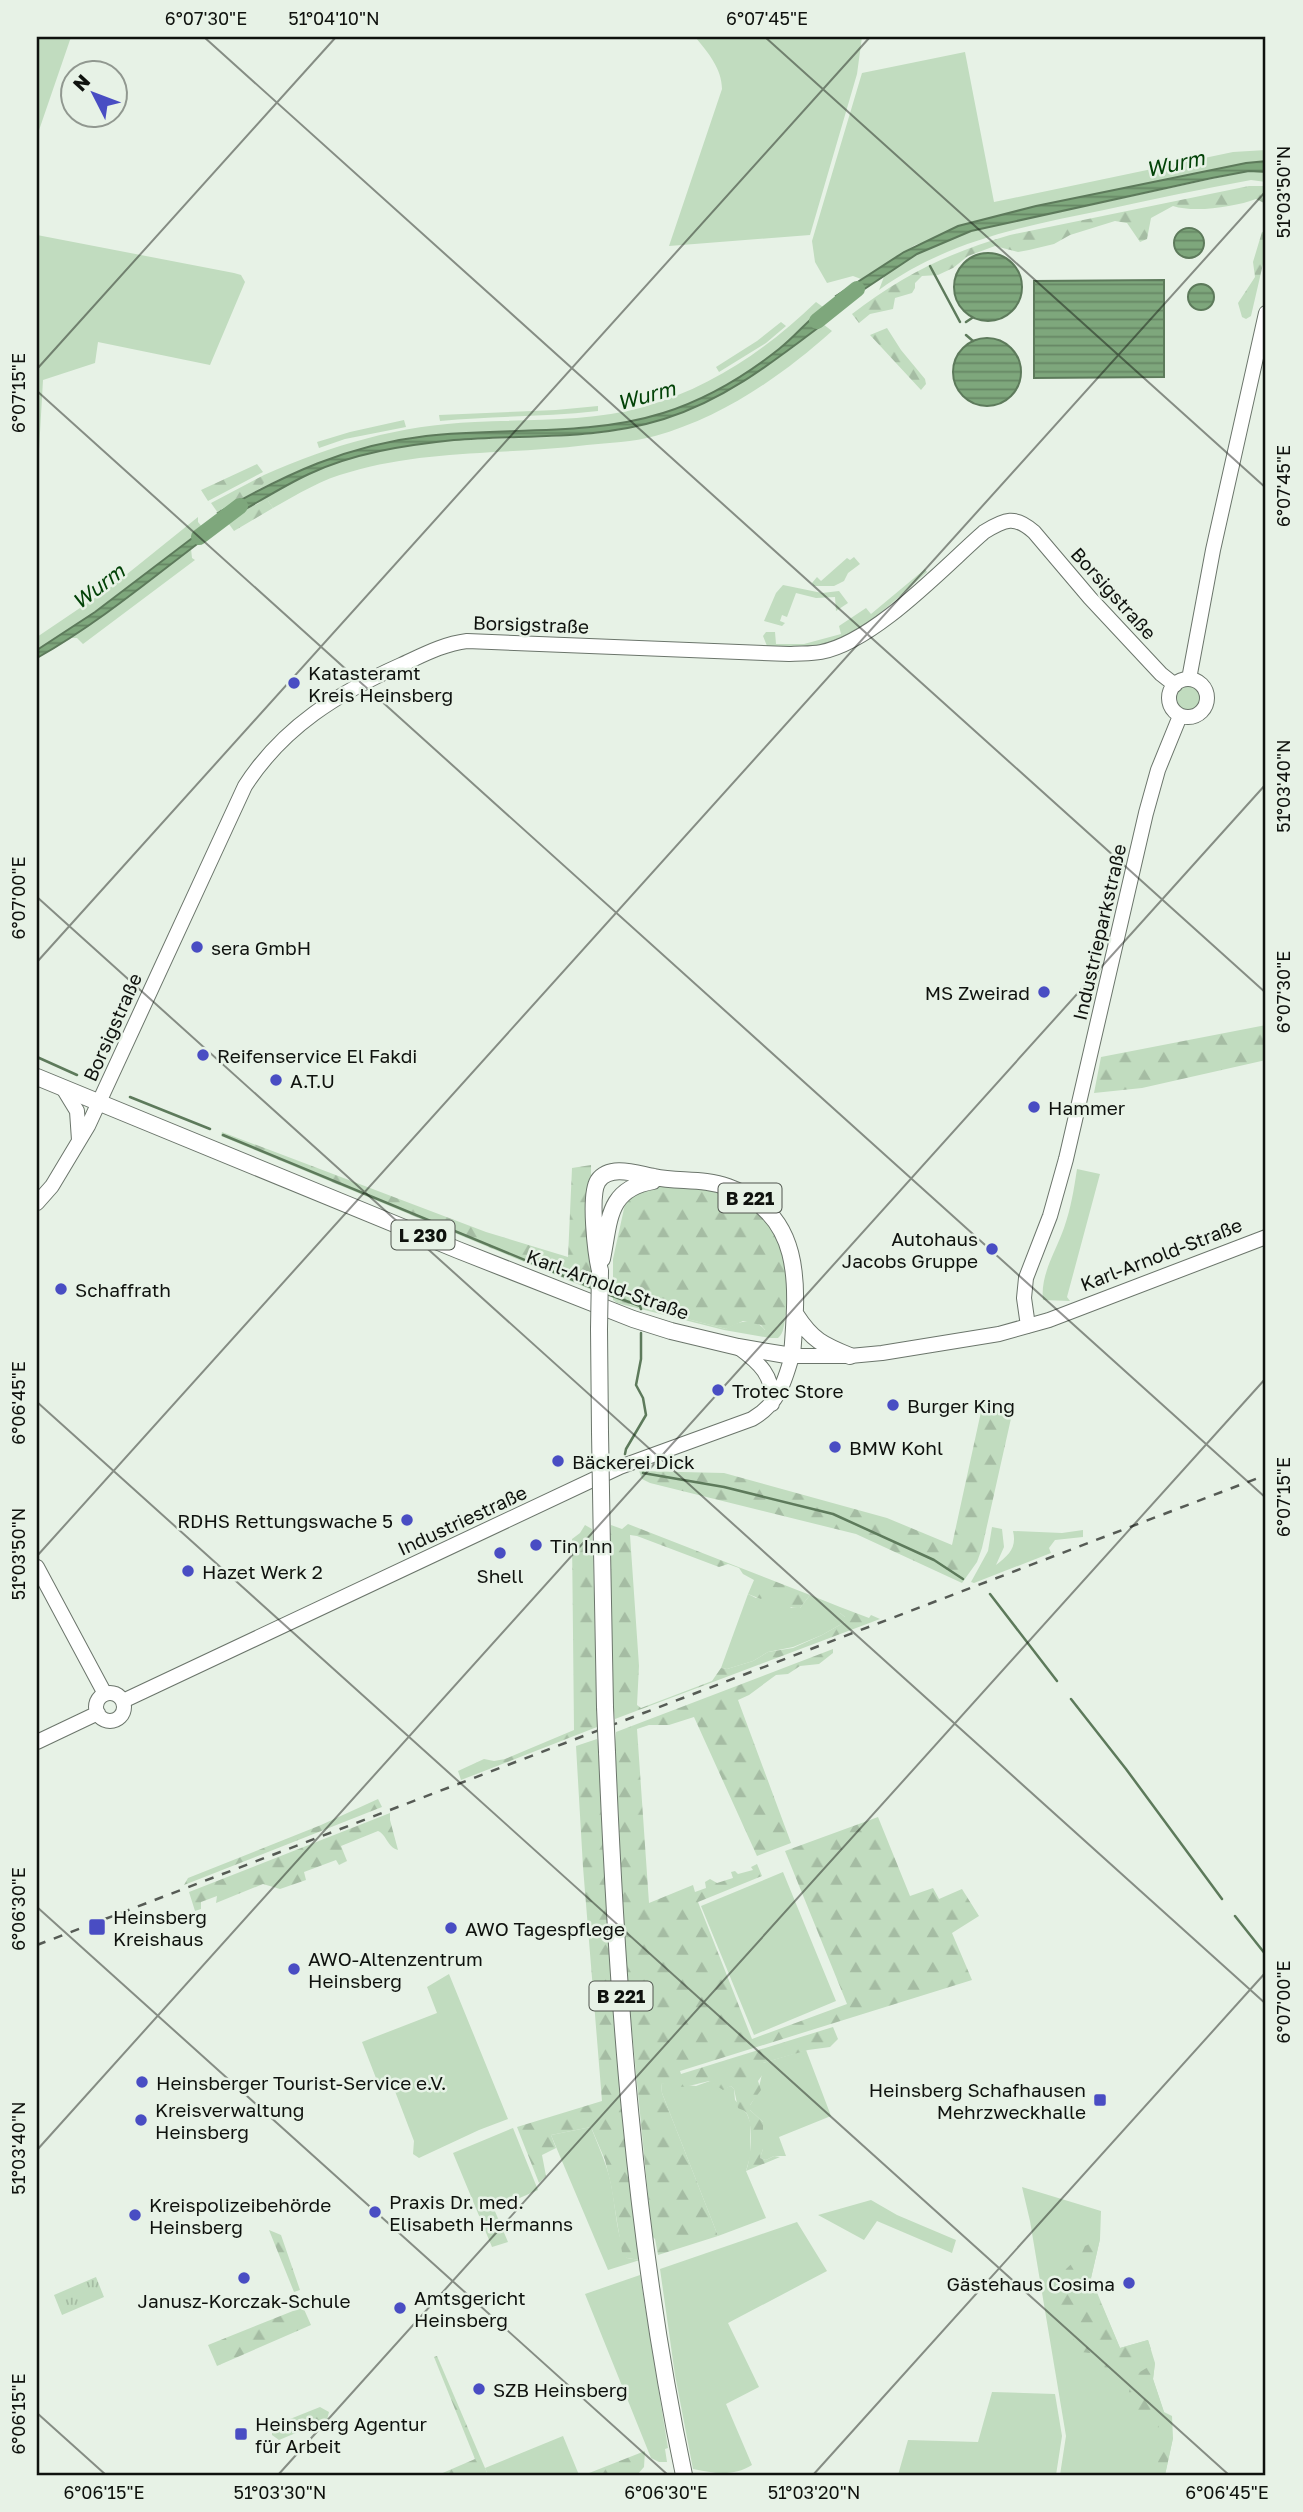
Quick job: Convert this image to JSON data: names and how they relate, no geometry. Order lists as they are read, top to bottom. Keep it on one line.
{"streets":{"main road":["B 221","L 230","Karl-Arnold-Straße"],"street":["Borsigstraße","Industrieparkstraße","Industriestraße"]},"crossings":[["Borsigstraße","Industrieparkstraße"],["Borsigstraße","Karl-Arnold-Straße"],["Industrieparkstraße","Karl-Arnold-Straße"],["B 221","Karl-Arnold-Straße"]],"water":["Wurm"],"places":{"other":["Katasteramt Kreis Heinsberg","sera GmbH","MS Zweirad","Reifenservice El Fakdi","A.T.U","Hammer","Autohaus Jacobs Gruppe","Schaffrath","Trotec Store","Burger King","BMW Kohl","Bäckerei Dick","RDHS Rettungswache 5","Tin Inn","Shell","Hazet Werk 2","AWO Tagespflege","AWO-Altenzentrum Heinsberg","Heinsberger Tourist-Service e.V.","Kreisverwaltung Heinsberg","Praxis Dr. med. Elisabeth Hermanns","Kreispolizeibehörde Heinsberg","Janusz-Korczak-Schule","Gästehaus Cosima","Amtsgericht Heinsberg","SZB Heinsberg"],"transit":["Heinsberg Kreishaus","Heinsberg Schafhausen Mehrzweckhalle","Heinsberg Agentur für Arbeit"]},"north":"top left","coordinates":["6°07'30\"E","51°04'10\"N","6°07'45\"E","51°03'50\"N","6°07'15\"E","51°03'40\"N","6°07'00\"E","6°06'45\"E","6°06'30\"E","6°06'15\"E","51°03'30\"N","51°03'20\"N"]}
